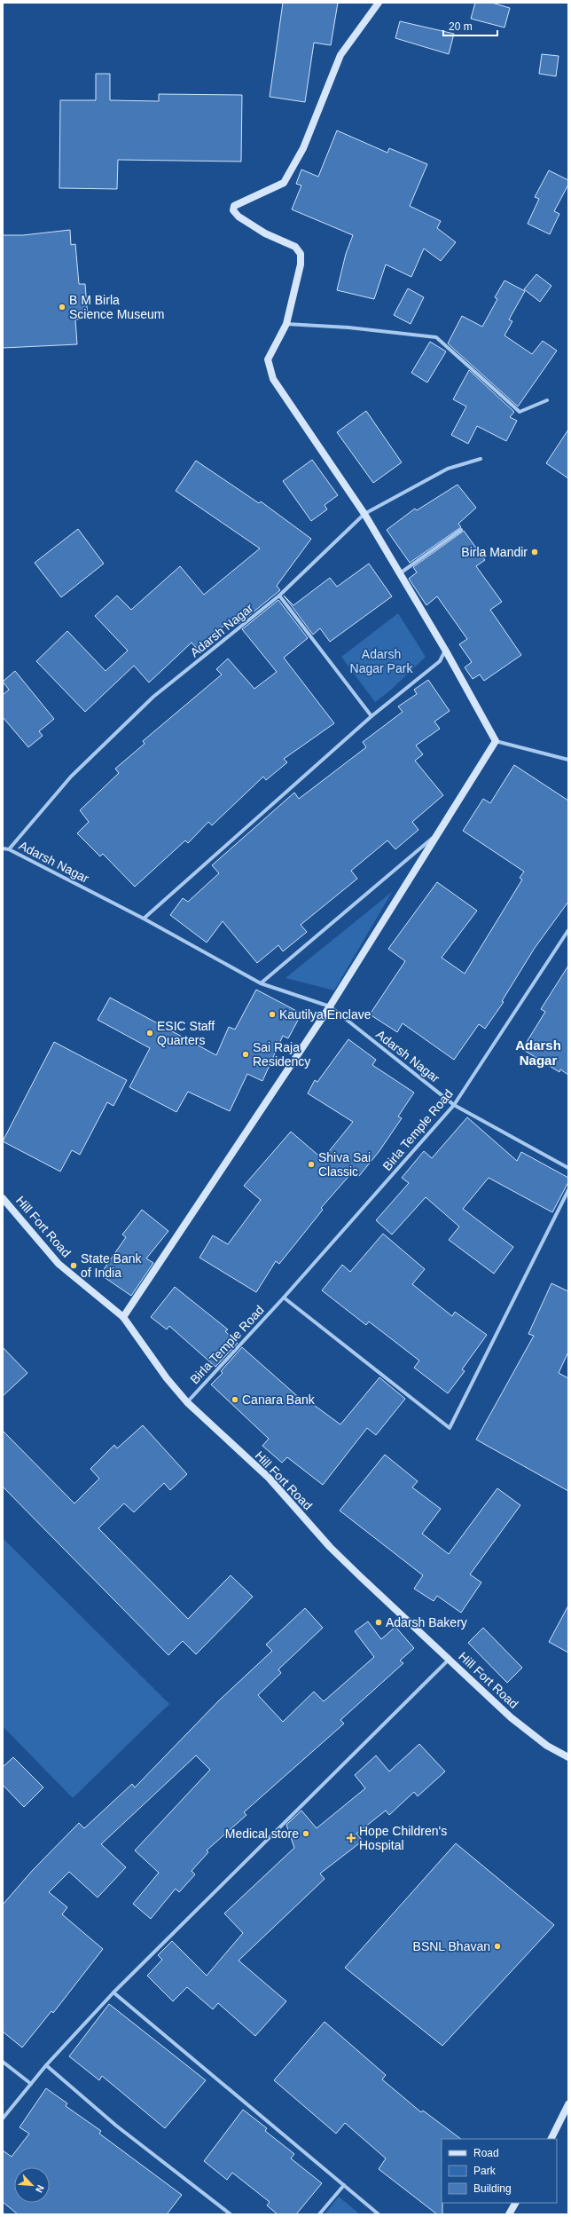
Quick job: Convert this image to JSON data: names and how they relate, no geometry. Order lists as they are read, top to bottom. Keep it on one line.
{"streets":{"street":["Adarsh Nagar","Birla Temple Road","Hill Fort Road"]},"crossings":[["Adarsh Nagar","Birla Temple Road"],["Birla Temple Road","Hill Fort Road"]],"districts":["Adarsh Nagar"],"parks":["Adarsh Nagar Park"],"places":{"other":["B M Birla Science Museum","Birla Mandir","Kautilya Enclave","ESIC Staff Quarters","Sai Raja Residency","Shiva Sai Classic","State Bank of India","Canara Bank","Adarsh Bakery","Medical store","BSNL Bhavan"],"health":["Hope Children's Hospital"]},"legend":["Road","Park","Building"],"scale_bar":"20 m","north":"bottom right"}
